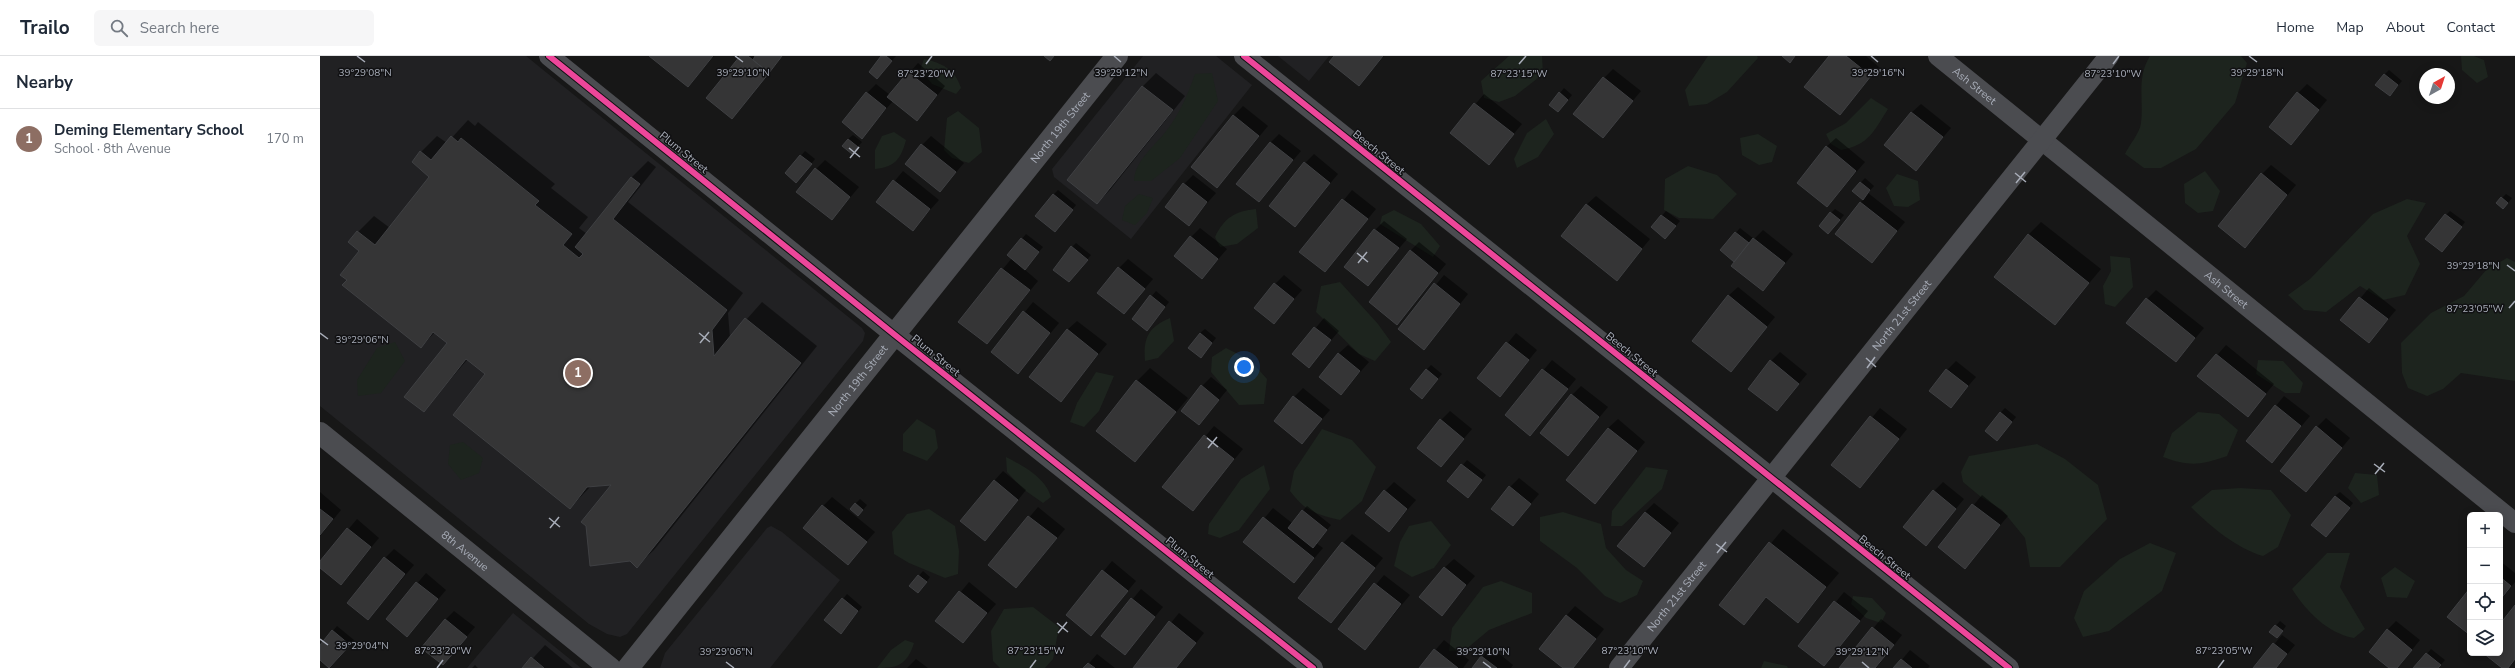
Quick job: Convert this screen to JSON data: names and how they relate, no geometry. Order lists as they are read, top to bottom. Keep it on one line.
{"streets":{"street":["Ash Street","North 19th Street","Plum Street","Beech Street","North 21st Street","8th Avenue"]},"crossings":[["Ash Street","North 21st Street"],["North 19th Street","Plum Street"],["Beech Street","North 21st Street"]],"north":"top right","page":{"header":"Trailo","search":"Search here","nav":["Home","Map","About","Contact"],"heading":"Nearby","list":[{"mark":"1","name":"Deming Elementary School","note":"School · 8th Avenue","value":"170 m"}],"pins":"1","map_buttons":["+","−"]},"coordinates":["39°29'08\"N","39°29'10\"N","39°29'12\"N","39°29'18\"N","39°29'16\"N","87°23'20\"W","87°23'15\"W","87°23'10\"W","87°23'05\"W","39°29'06\"N","39°29'04\"N"]}
